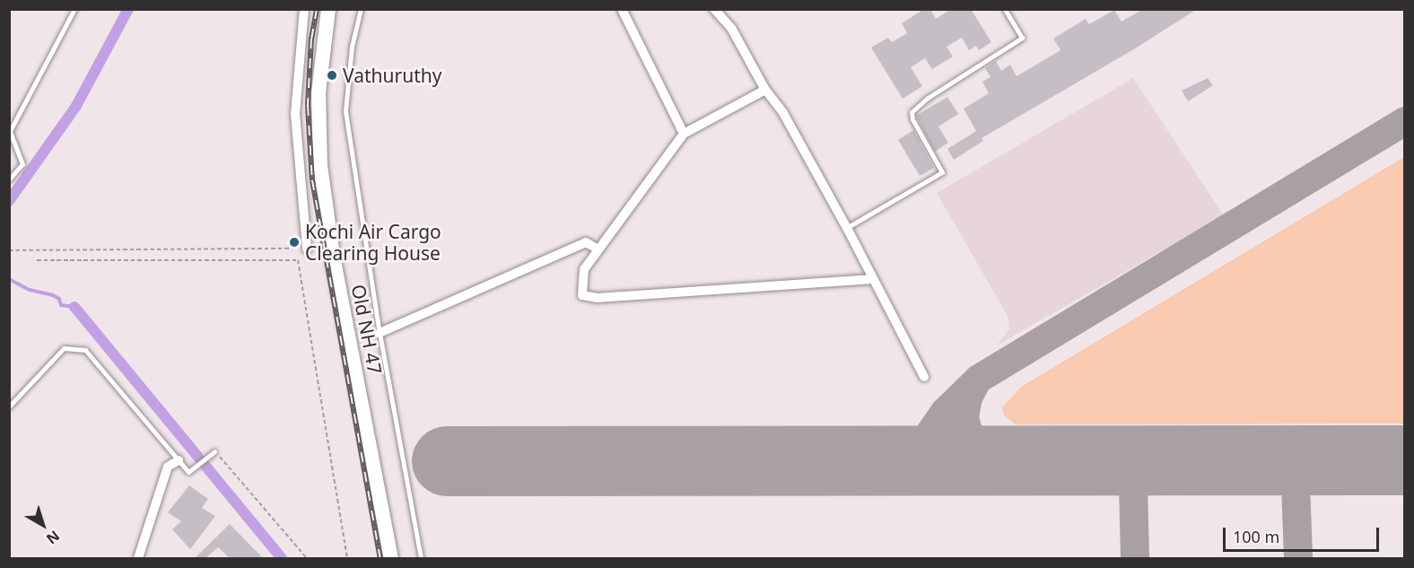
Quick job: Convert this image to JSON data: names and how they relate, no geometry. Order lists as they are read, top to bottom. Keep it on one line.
{"streets":{"main road":["Old NH 47"]},"places":["Vathuruthy","Kochi Air Cargo Clearing House"],"scale_bar":"100 m","north":"bottom right"}
